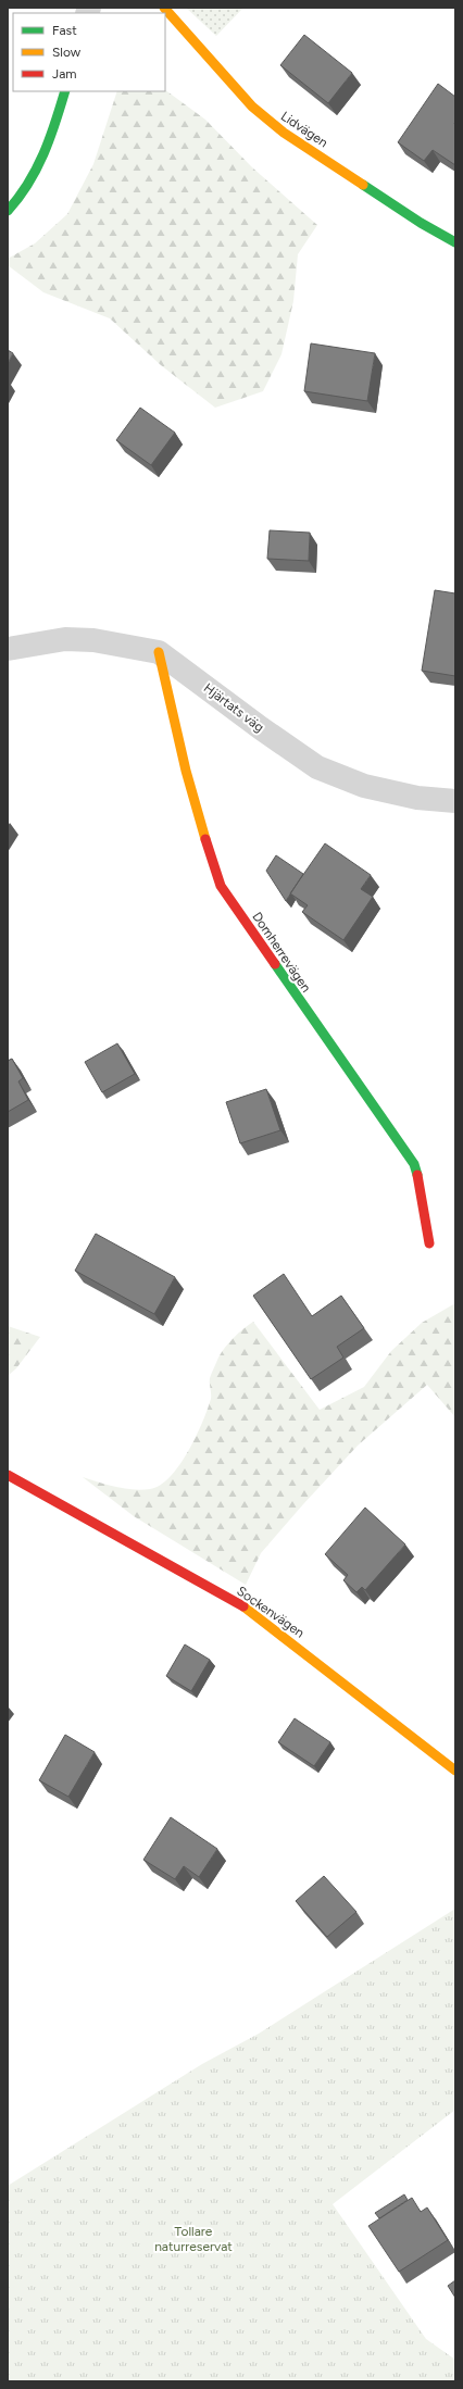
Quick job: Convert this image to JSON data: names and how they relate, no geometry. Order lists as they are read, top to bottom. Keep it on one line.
{"streets":{"street":["Lidvägen","Hjärtats väg","Domherrevägen","Sockenvägen"]},"crossings":[["Hjärtats väg","Domherrevägen"]],"parks":["Tollare naturreservat"],"legend":["Fast","Slow","Jam"]}
